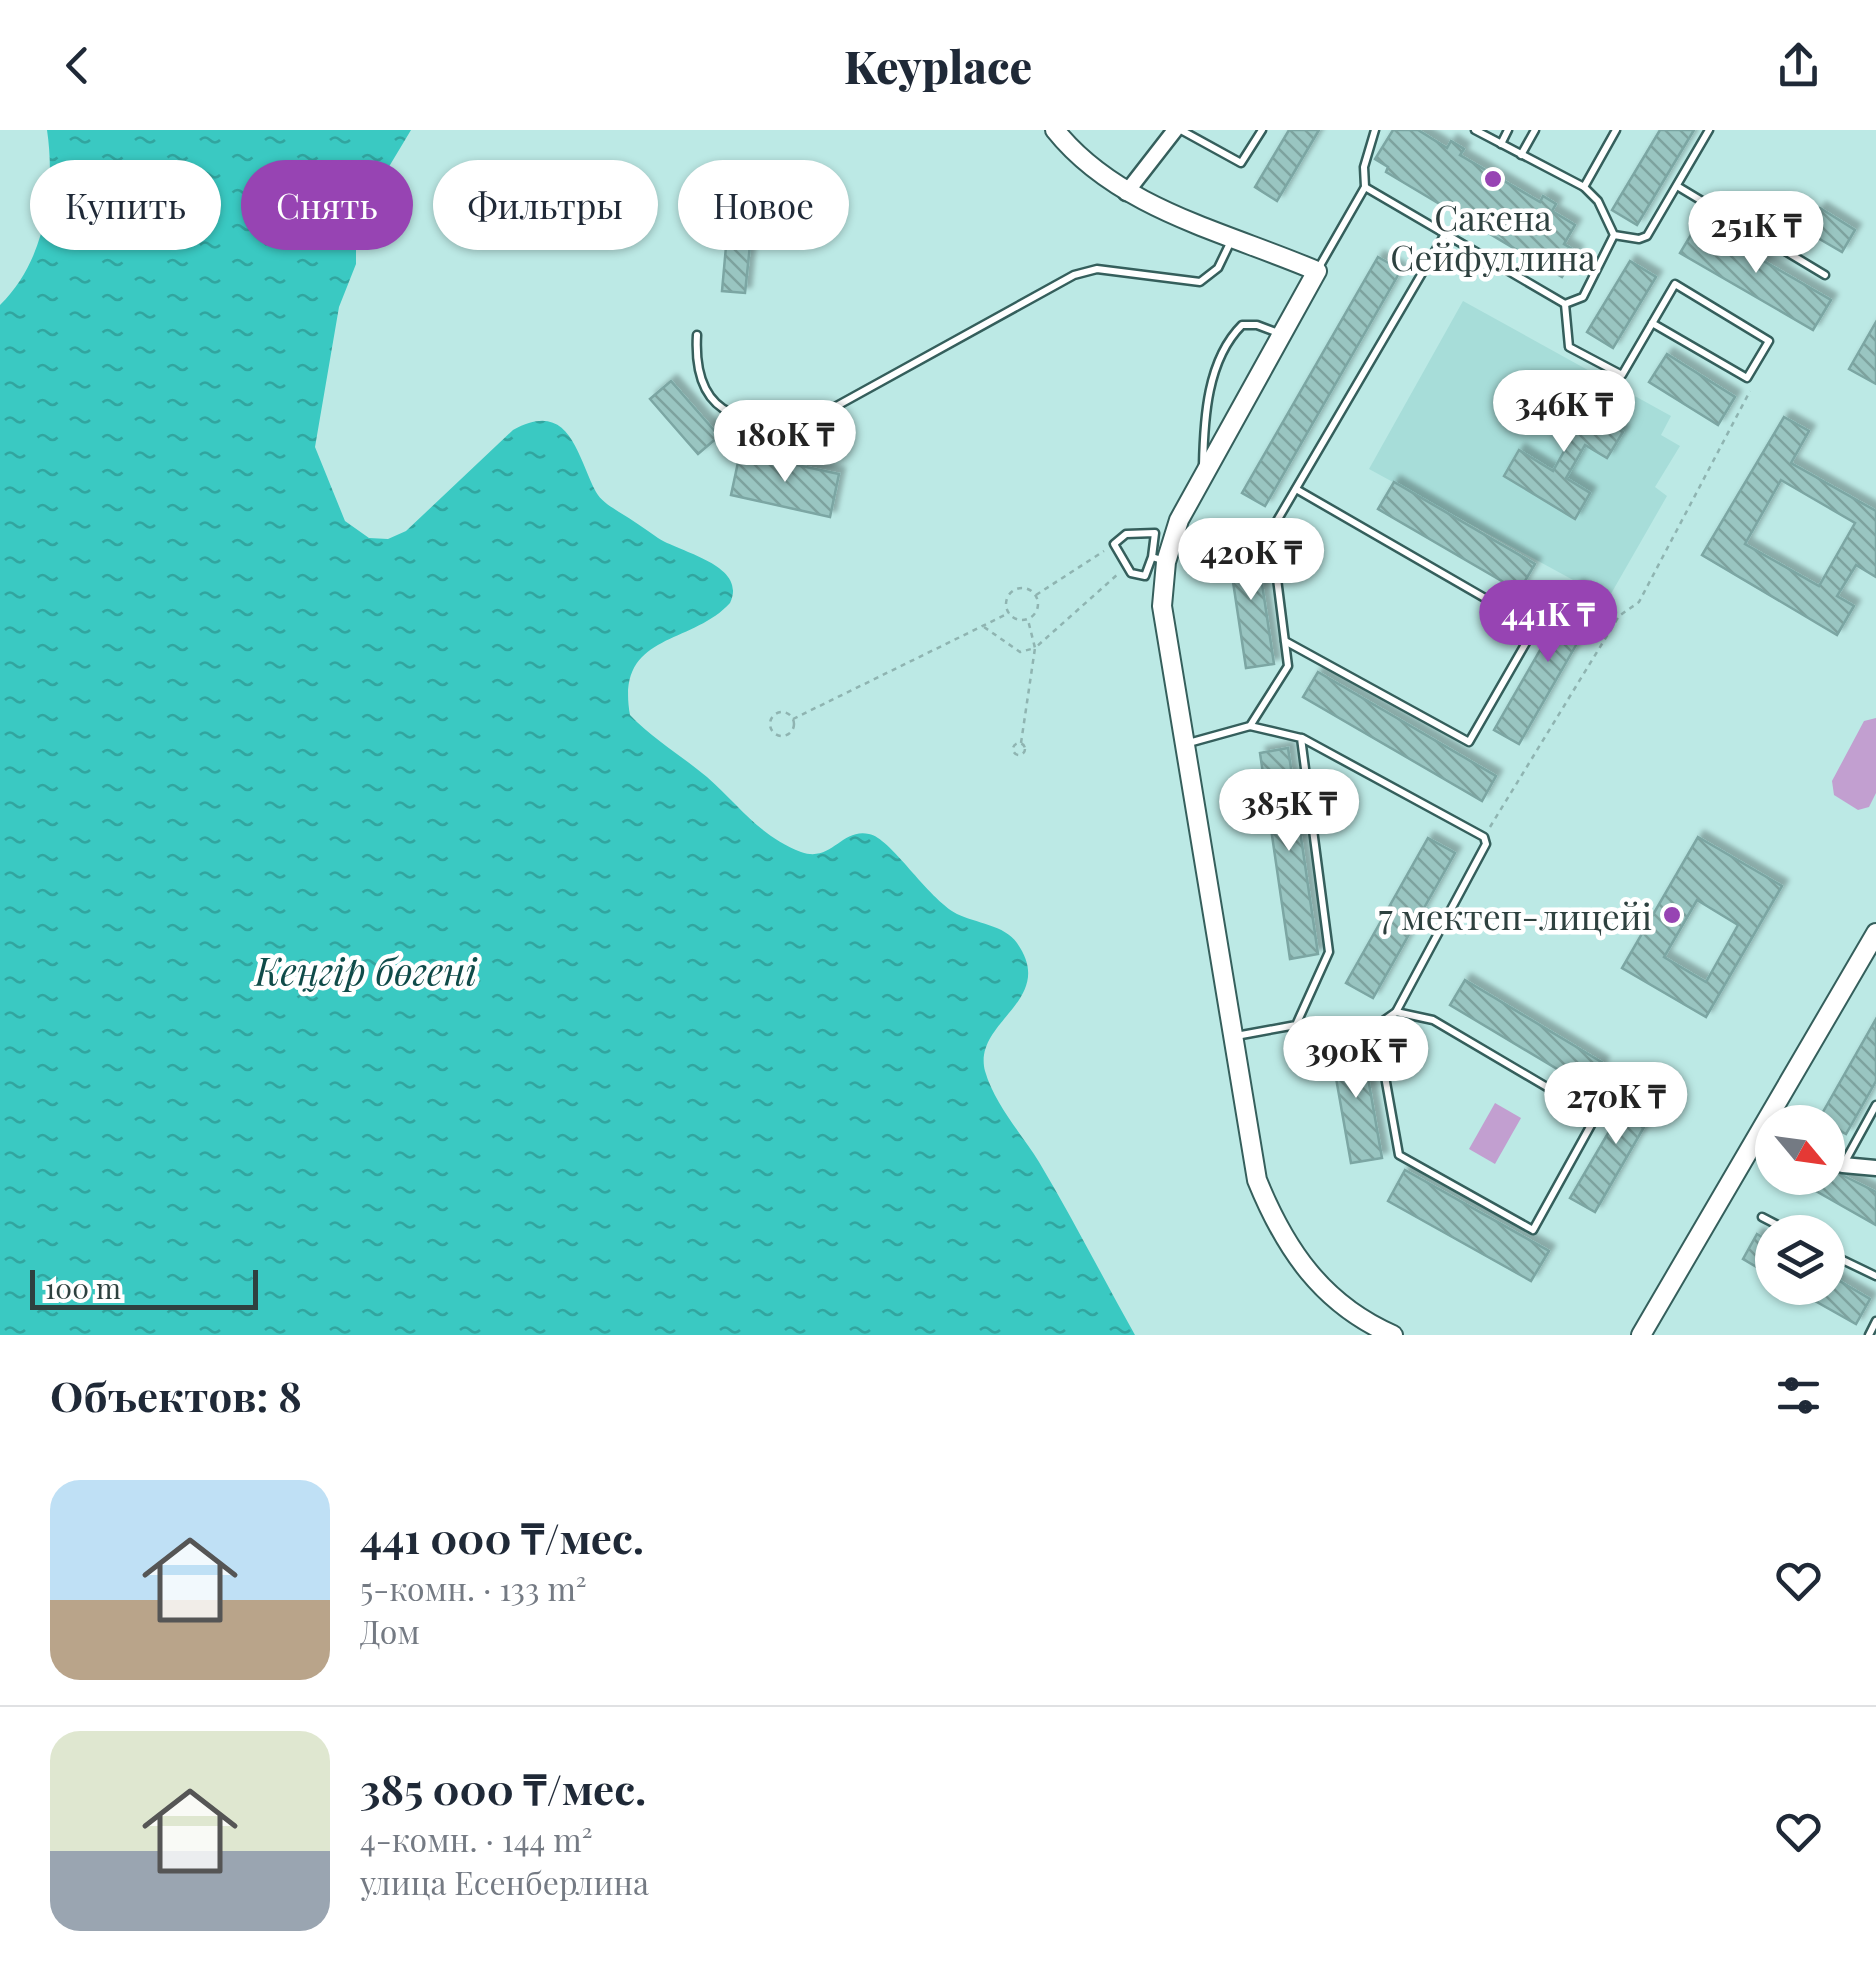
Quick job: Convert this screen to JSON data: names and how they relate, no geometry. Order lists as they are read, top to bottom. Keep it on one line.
{"water":["Кеңгір бөгені"],"places":["Сакена Сейфуллина","7 мектеп-лицейі"],"scale_bar":"100 m","north":"bottom right","page":{"header":"Keyplace","chip":["Купить","Снять","Фильтры","Новое"],"price":["251K ₸","346K ₸","180K ₸","420K ₸","441K ₸","385K ₸","390K ₸","270K ₸"],"scale":"100 m","heading":"Объектов: 8","list":[{"name":"441 000 ₸/мес.","note":"5-комн. · 133 m² · Дом"},{"name":"385 000 ₸/мес.","note":"4-комн. · 144 m² · улица Есенберлина"}]}}
